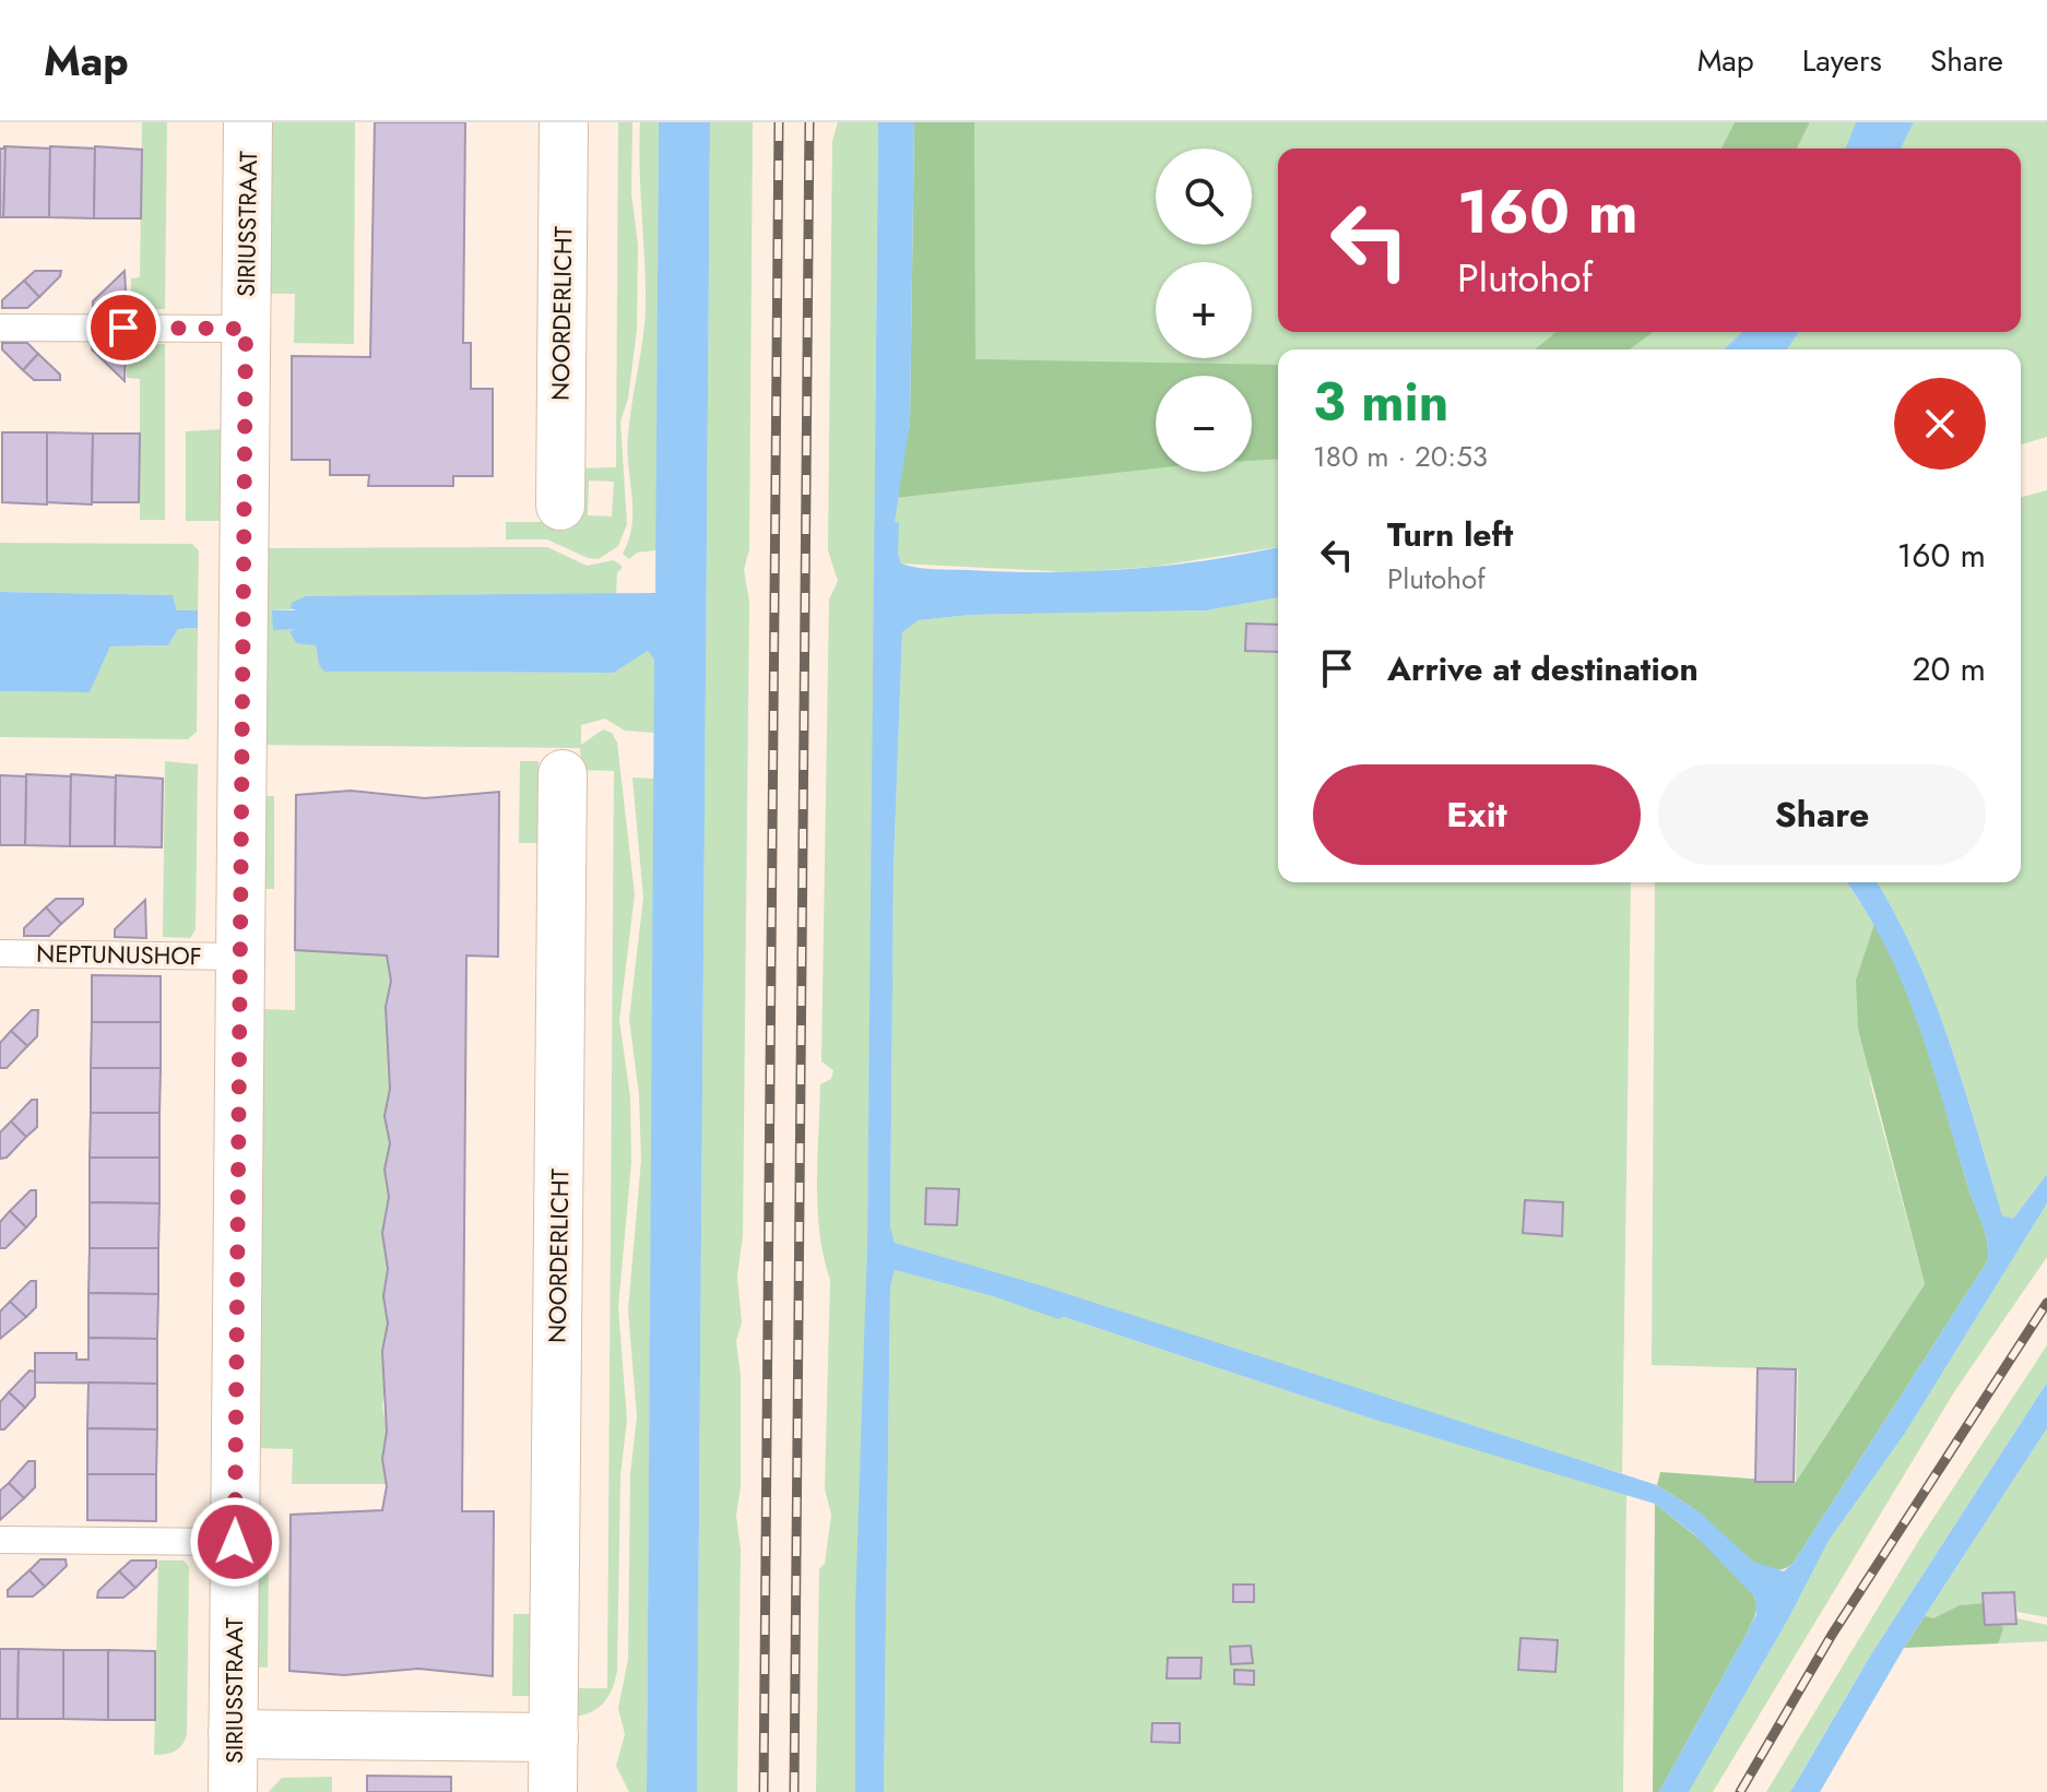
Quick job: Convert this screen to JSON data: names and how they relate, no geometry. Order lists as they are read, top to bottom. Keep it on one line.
{"streets":{"street":["SIRIUSSTRAAT","NOORDERLICHT"],"lane":["NEPTUNUSHOF"]},"crossings":[["SIRIUSSTRAAT","NEPTUNUSHOF"]],"page":{"header":"Map","nav":["Map","Layers","Share"],"map_buttons":["+","−"],"turn":["160 m","Plutohof"],"heading":["3 min","180 m · 20:53"],"list":[{"name":"Turn left","note":"Plutohof","value":"160 m"},{"name":"Arrive at destination","value":"20 m"}],"buttons":["Exit","Share"]}}
